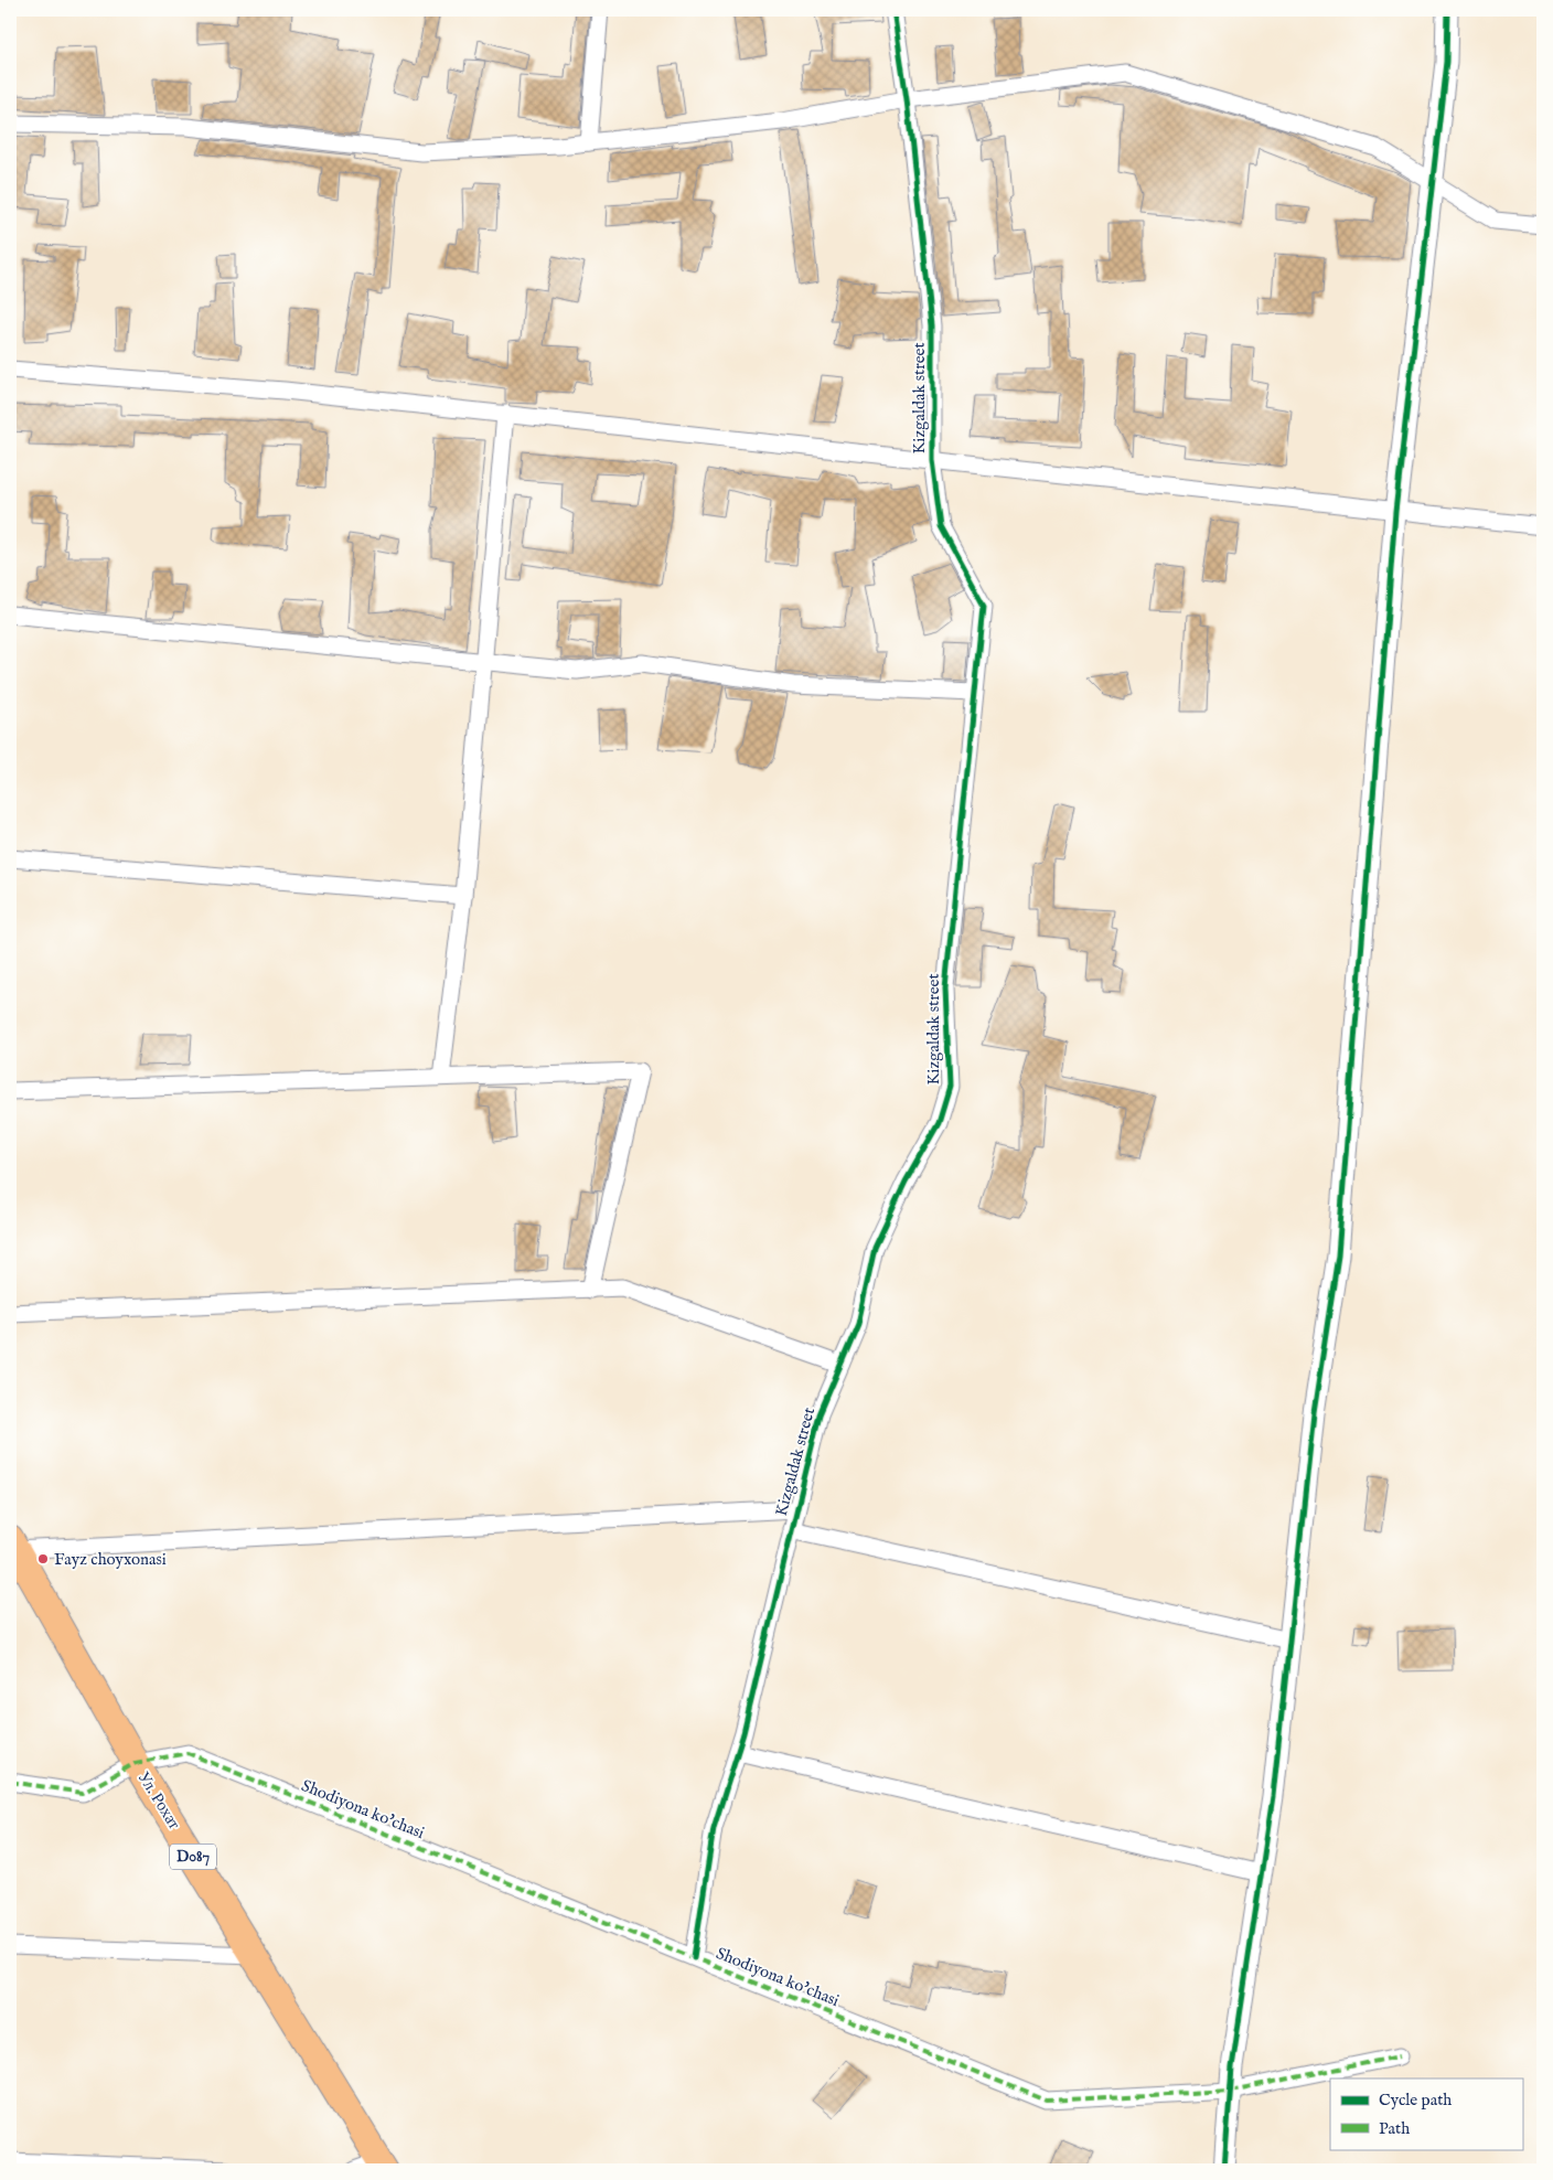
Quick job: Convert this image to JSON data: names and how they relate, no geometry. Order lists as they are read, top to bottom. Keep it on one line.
{"streets":{"main road":["Ул. Рохат","D087"],"street":["Kizgaldak street","Shodiyona ko'chasi"]},"crossings":[["Kizgaldak street","Shodiyona ko'chasi"],["Ул. Рохат","Shodiyona ko'chasi"]],"places":["Fayz choyxonasi"],"legend":["Cycle path","Path"]}
